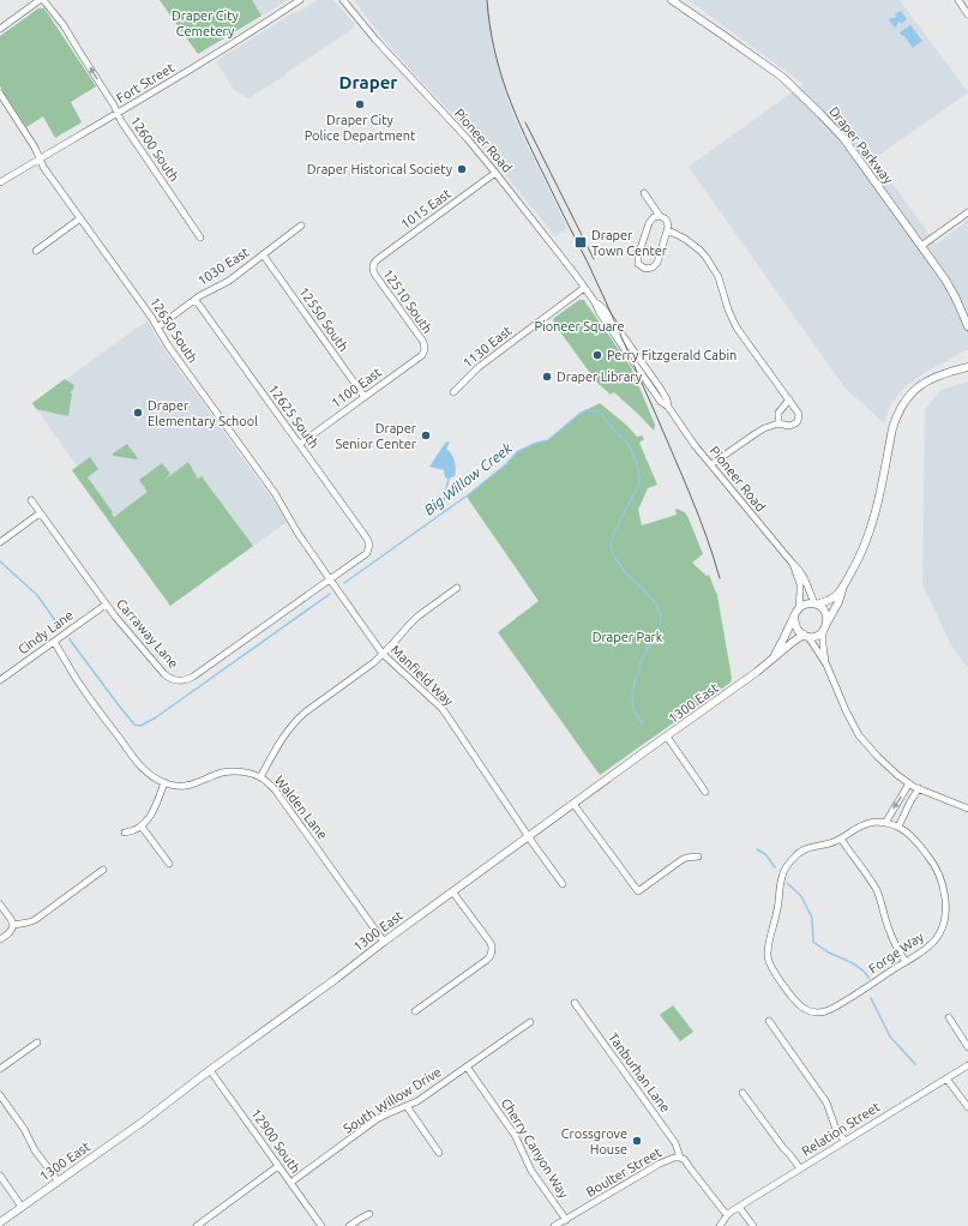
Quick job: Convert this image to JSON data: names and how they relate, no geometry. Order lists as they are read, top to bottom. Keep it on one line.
{"streets":{"main road":["Draper Parkway","1300 East"],"street":["Fort Street","Pioneer Road","12600 South","1015 East","1030 East","12510 South","12550 South","12650 South","1130 East","1100 East","12625 South","Cindy Lane","Carraway Lane","Manfield Way","Walden Lane","Forge Way","Tanburhan Lane","South Willow Drive","Relation Street","12900 South","Cherry Canyon Way","Boulter Street"]},"crossings":[["Fort Street","12600 South"],["Fort Street","12650 South"],["Pioneer Road","1015 East"],["Pioneer Road","1130 East"],["Pioneer Road","1300 East"],["1015 East","12510 South"],["1030 East","12550 South"],["1030 East","12650 South"],["1030 East","12625 South"],["12510 South","1100 East"],["12550 South","1100 East"],["12650 South","Carraway Lane"],["12650 South","Manfield Way"],["1100 East","12625 South"],["12625 South","Carraway Lane"],["Cindy Lane","Carraway Lane"],["Cindy Lane","Walden Lane"],["Carraway Lane","Manfield Way"],["Manfield Way","1300 East"],["1300 East","Walden Lane"],["1300 East","12900 South"],["Tanburhan Lane","Relation Street"],["Tanburhan Lane","Boulter Street"],["South Willow Drive","12900 South"],["South Willow Drive","Cherry Canyon Way"],["Cherry Canyon Way","Boulter Street"]],"one_way":["12600 South"],"districts":["Draper"],"water":["Big Willow Creek"],"parks":["Draper City Cemetery","Pioneer Square","Draper Park"],"places":{"other":["Draper City Police Department","Draper Historical Society","Perry Fitzgerald Cabin","Draper Library","Draper Elementary School","Draper Senior Center","Crossgrove House"],"transit":["Draper Town Center"]}}
